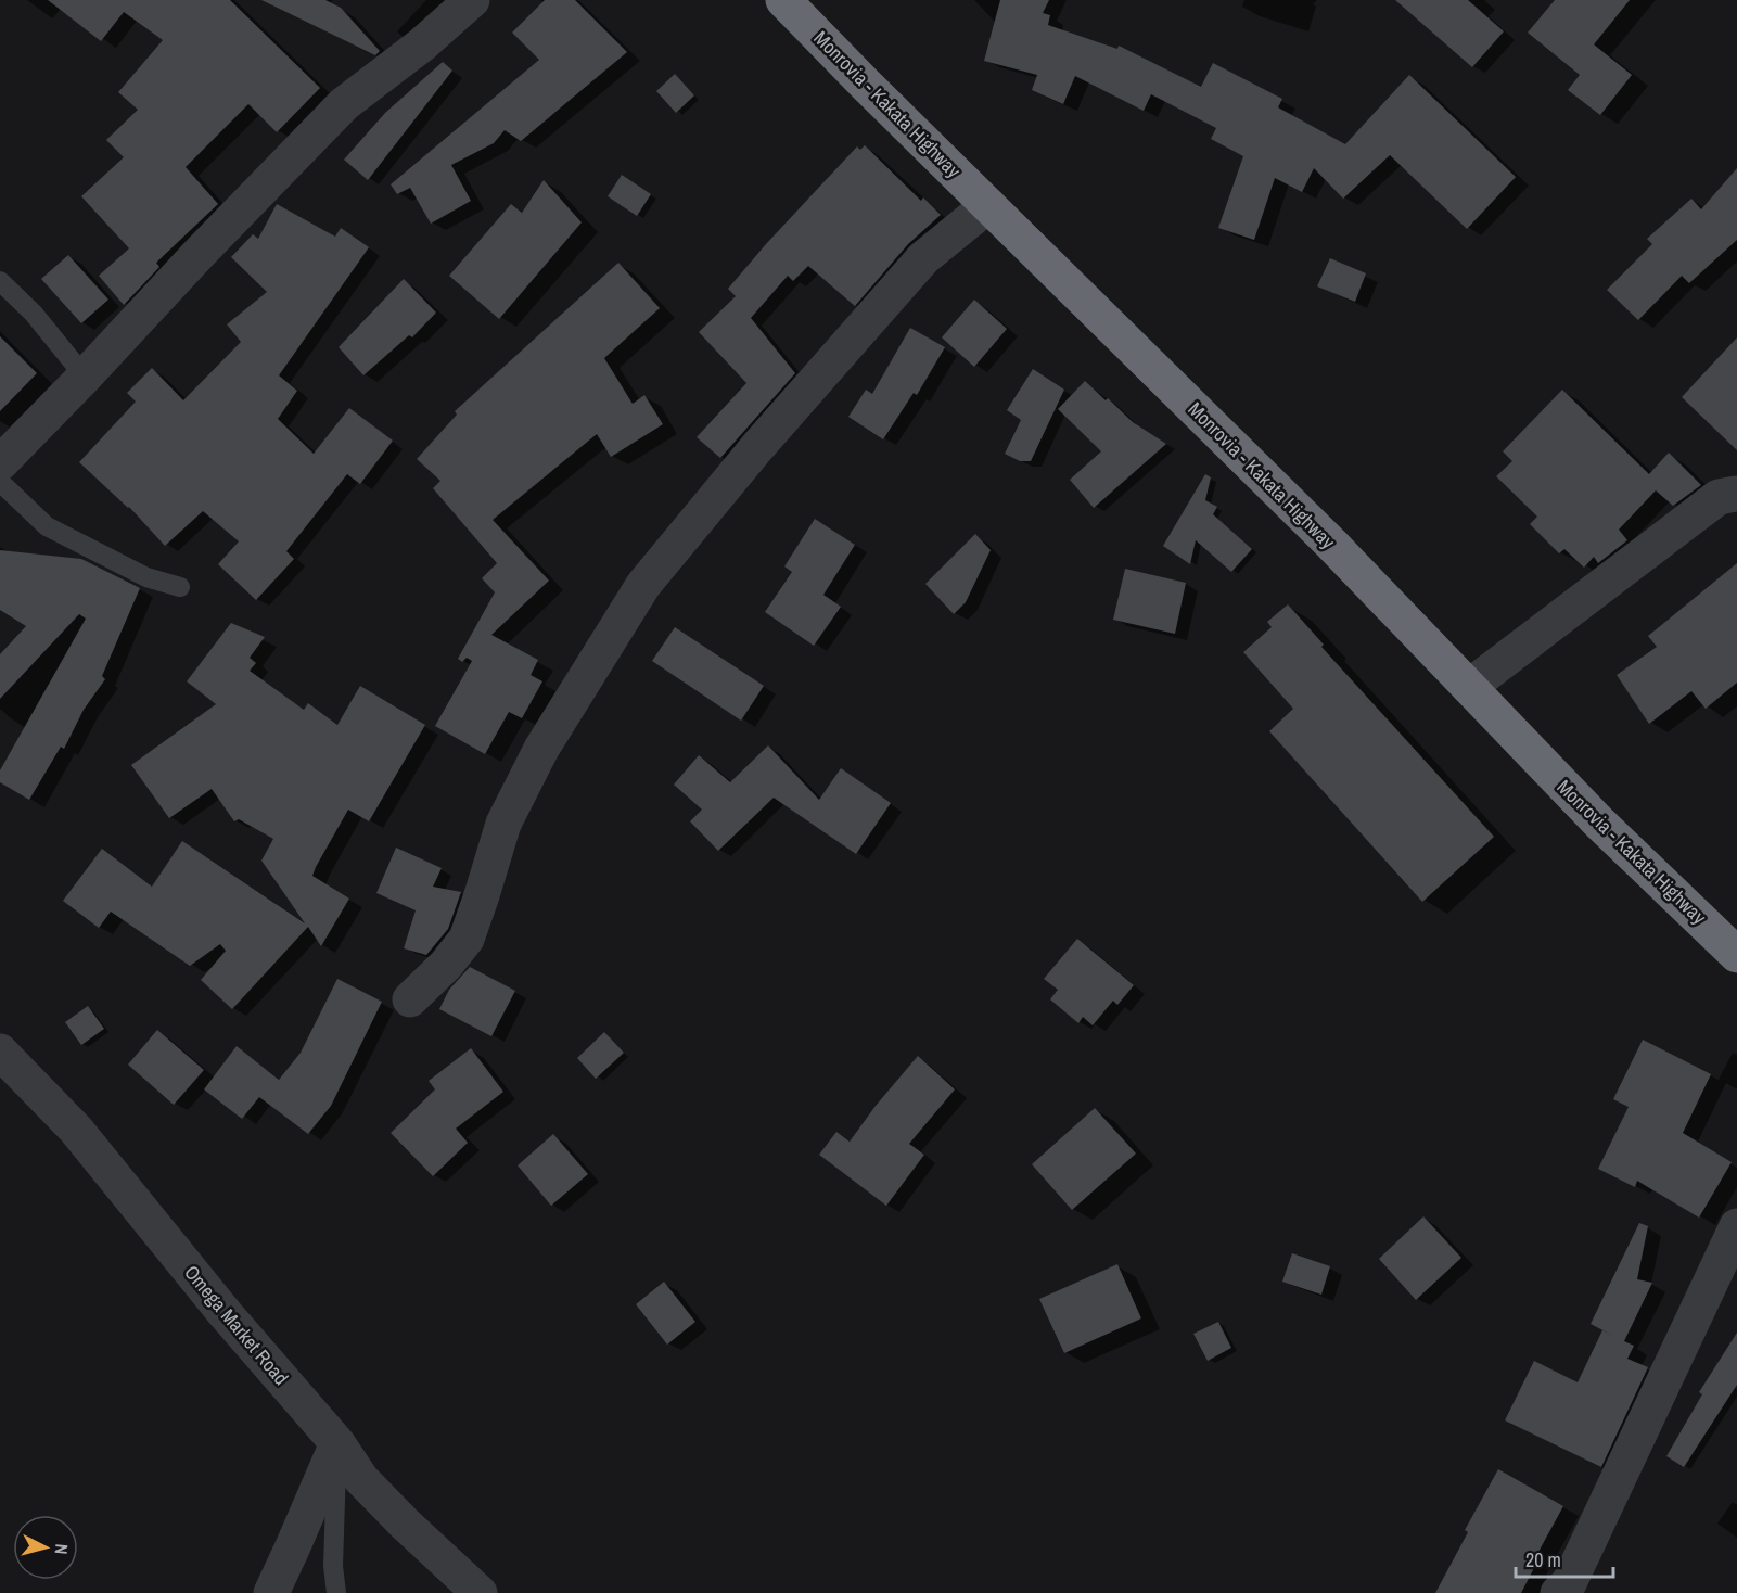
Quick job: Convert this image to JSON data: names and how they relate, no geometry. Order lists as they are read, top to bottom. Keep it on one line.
{"streets":{"highway":["Monrovia - Kakata Highway"],"street":["Omega Market Road"]},"scale_bar":"20 m","north":"right"}
